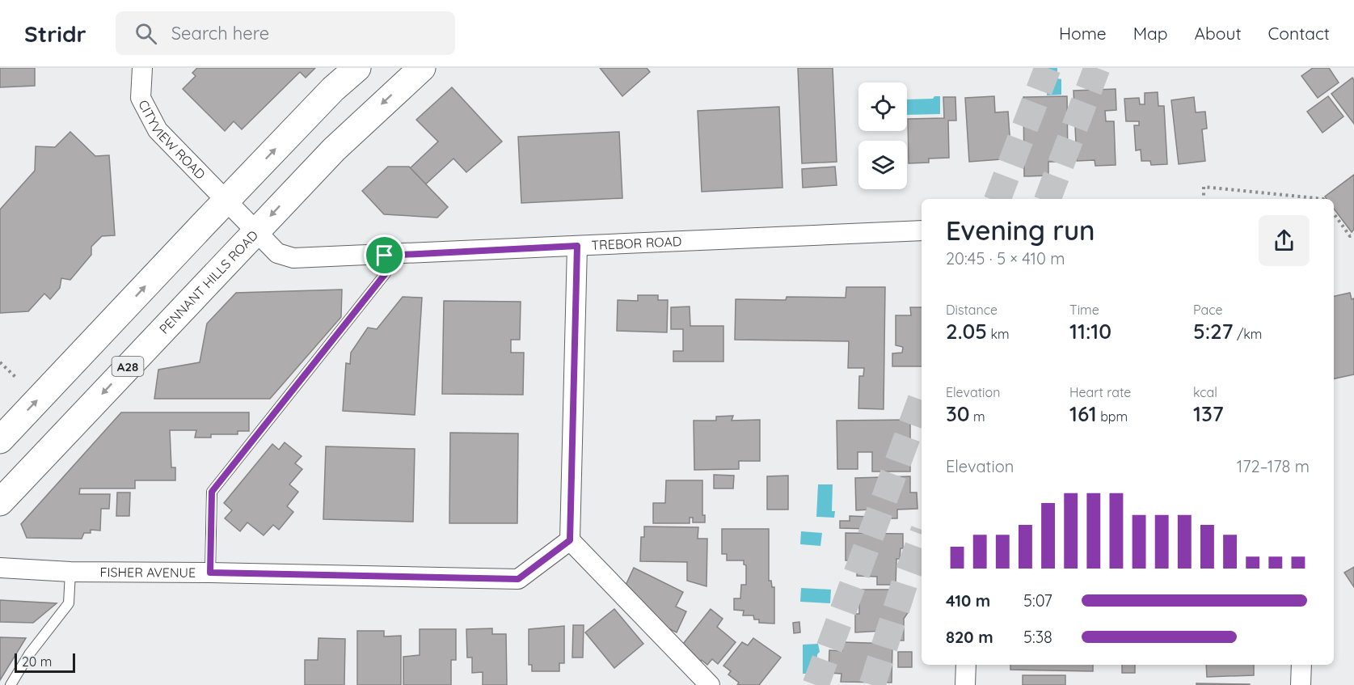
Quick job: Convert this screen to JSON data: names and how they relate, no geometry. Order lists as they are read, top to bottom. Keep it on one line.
{"streets":{"highway":["PENNANT HILLS ROAD","A28"],"street":["CITYVIEW ROAD","TREBOR ROAD","FISHER AVENUE"]},"crossings":[["CITYVIEW ROAD","TREBOR ROAD"],["TREBOR ROAD","PENNANT HILLS ROAD"]],"scale_bar":"20 m","page":{"header":"Stridr","search":"Search here","nav":["Home","Map","About","Contact"],"heading":["Evening run","20:45 · 5 × 410 m"],"stats":[["Distance","2.05 km"],["Time","11:10"],["Pace","5:27 /km"],["Elevation","30 m"],["Heart rate","161 bpm"],["kcal","137"]],"chart":["Elevation","172–178 m"],"list":[{"name":"410 m","note":"5:07"},{"name":"820 m","note":"5:38"}],"scale":"20 m"}}
